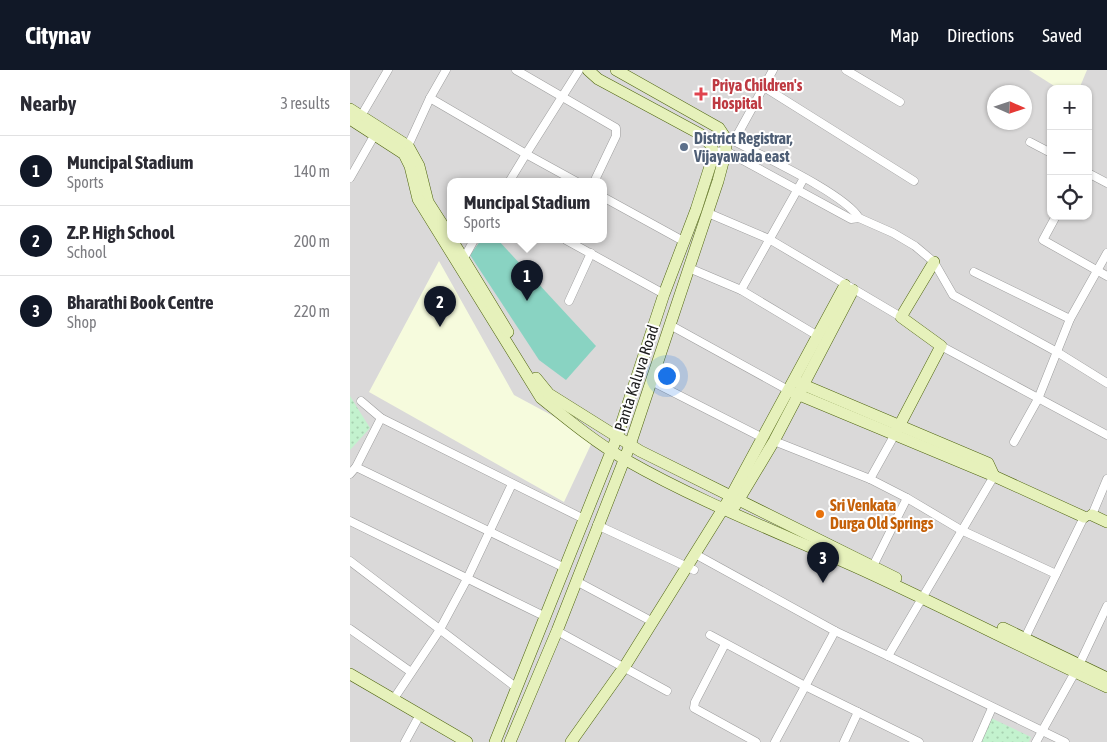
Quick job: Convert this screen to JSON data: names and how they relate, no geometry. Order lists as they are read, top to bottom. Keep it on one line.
{"streets":{"street":["Panta Kaluva Road"]},"places":{"health":["Priya Children's Hospital"],"other":["District Registrar, Vijayawada east","Sri Venkata Durga Old Springs"]},"north":"right","page":{"header":"Citynav","nav":["Map","Directions","Saved"],"heading":["Nearby","3 results"],"map_buttons":["+","−"],"list":[{"mark":"1","name":"Muncipal Stadium","note":"Sports","value":"140 m"},{"mark":"2","name":"Z.P. High School","note":"School","value":"200 m"},{"mark":"3","name":"Bharathi Book Centre","note":"Shop","value":"220 m"}],"popup":["Muncipal Stadium","Sports"],"pins":["1","2","3"]}}
